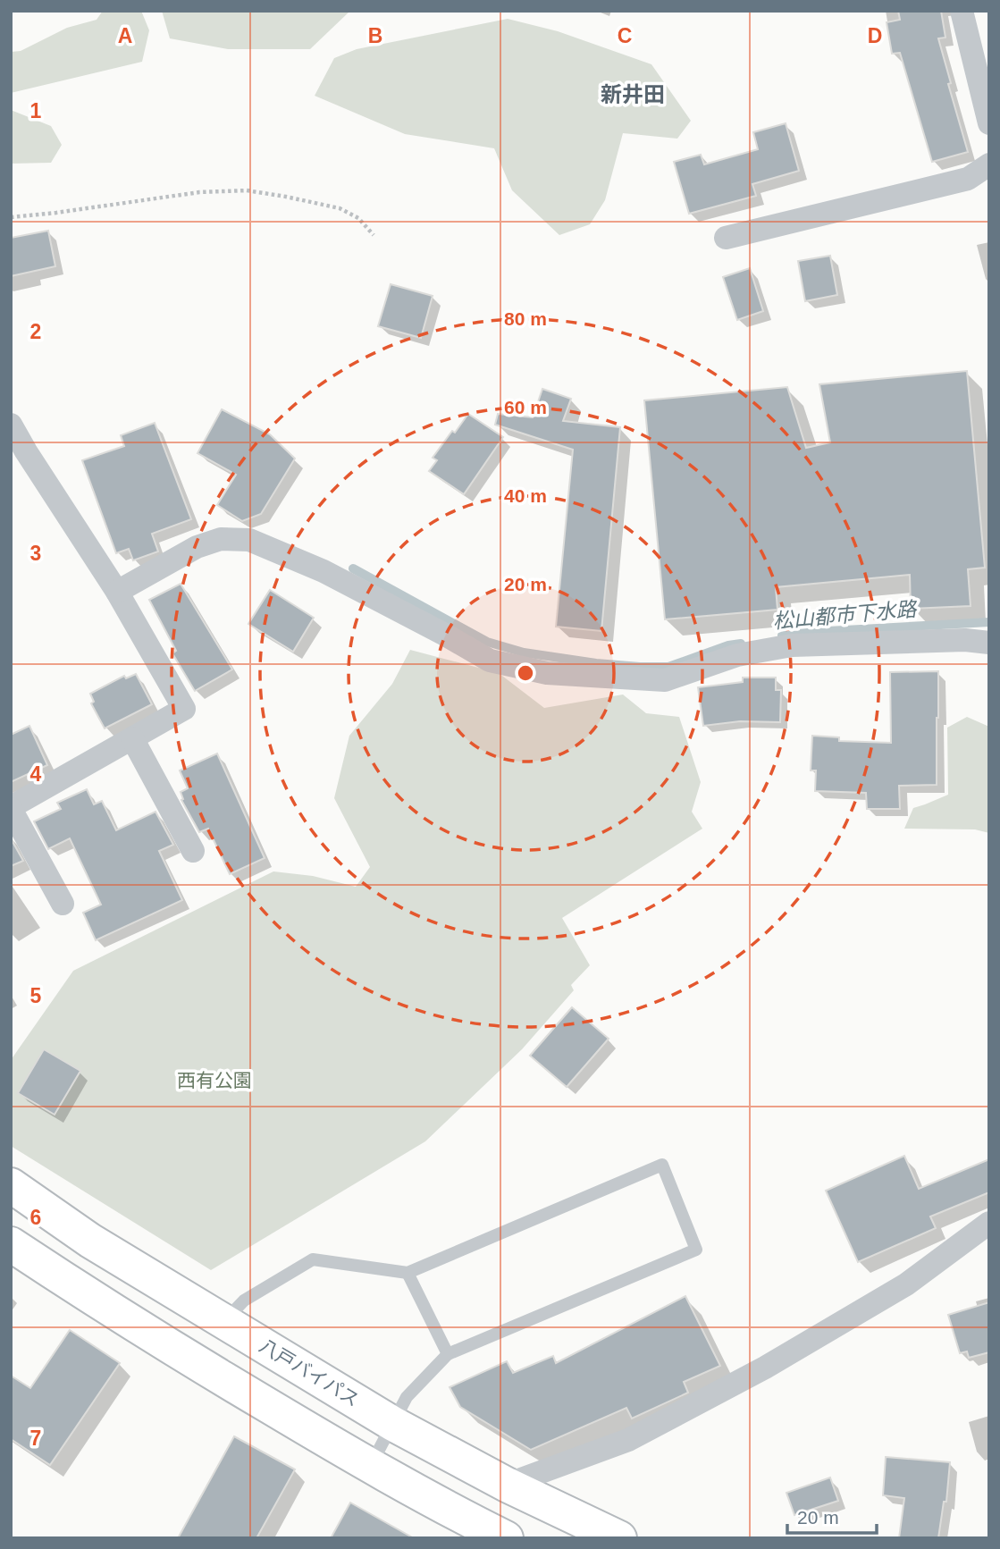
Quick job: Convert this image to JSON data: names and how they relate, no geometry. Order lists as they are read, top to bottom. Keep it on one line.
{"streets":{"highway":["八戸バイパス"]},"districts":["新井田"],"water":["松山都市下水路"],"parks":["西有公園"],"scale_bar":"20 m","grid":{"columns":["A","B","C","D"],"rows":["1","2","3","4","5","6","7"]},"rings":["80 m","60 m","40 m","20 m"]}
